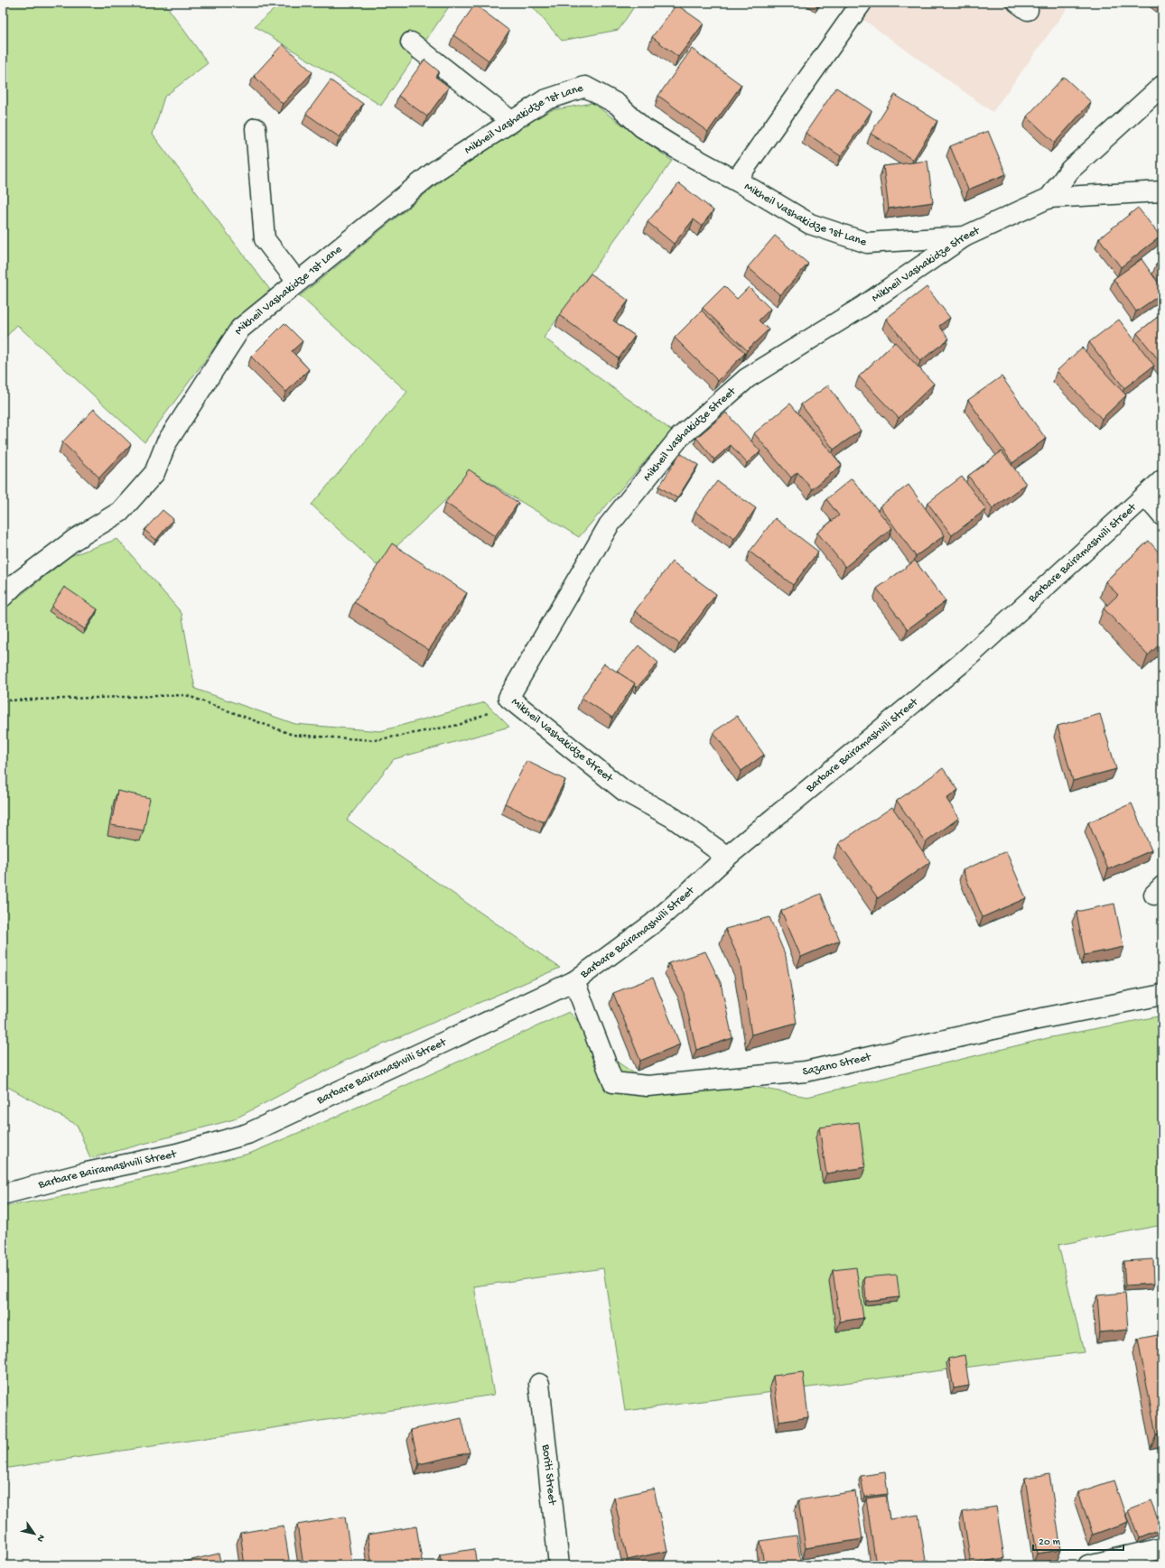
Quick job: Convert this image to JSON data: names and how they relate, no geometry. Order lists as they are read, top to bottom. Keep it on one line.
{"streets":{"street":["Mikheil Vashakidze 1st Lane","Mikheil Vashakidze Street","Barbare Bairamashvili Street","Sazano Street","Boriti Street"]},"crossings":[["Mikheil Vashakidze 1st Lane","Mikheil Vashakidze Street"],["Mikheil Vashakidze Street","Barbare Bairamashvili Street"],["Barbare Bairamashvili Street","Sazano Street"]],"scale_bar":"20 m","north":"bottom right"}
